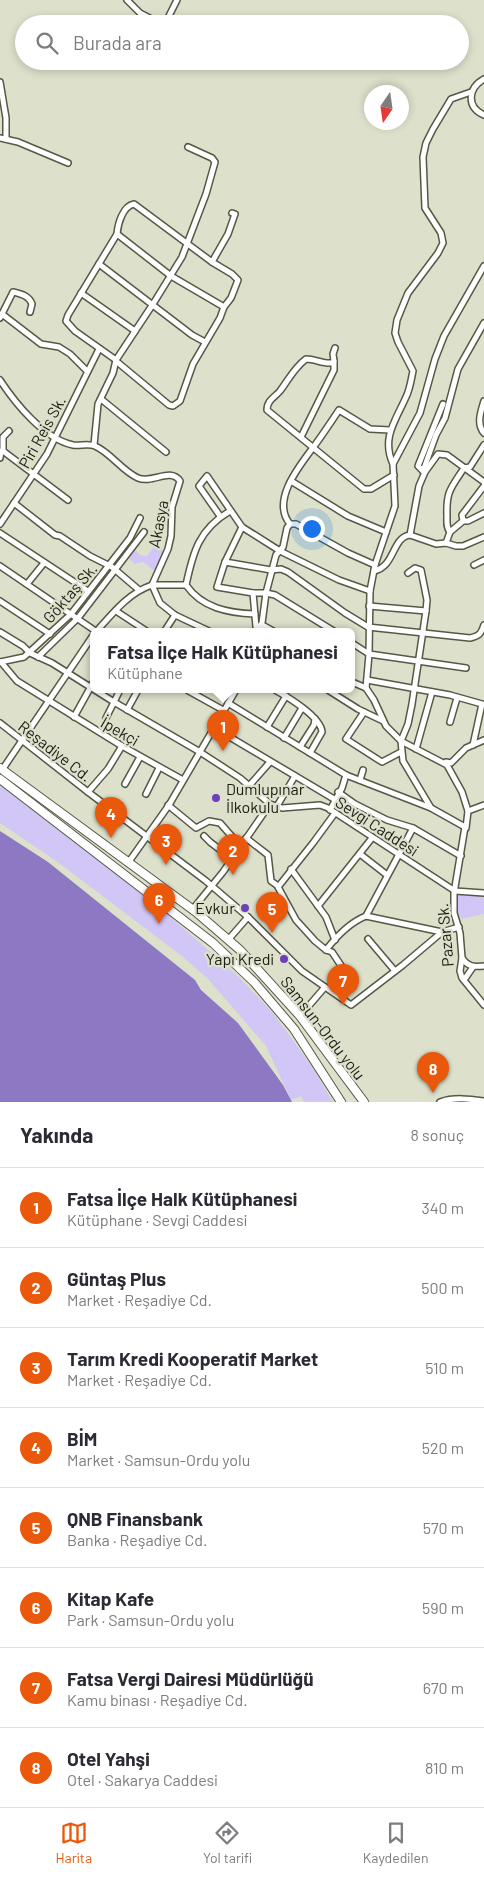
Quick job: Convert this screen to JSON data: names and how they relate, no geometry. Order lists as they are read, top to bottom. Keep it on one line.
{"streets":{"highway":["Samsun-Ordu yolu"],"street":["Piri Reis Sk.","Akasya","Göktaş Sk.","İpekçi","Reşadiye Cd.","Sevgi Caddesi","Pazar Sk."]},"crossings":[["Göktaş Sk.","İpekçi"],["Göktaş Sk.","Sevgi Caddesi"],["Sevgi Caddesi","Pazar Sk."]],"places":["Dumlupınar İlkokulu","Evkur","Yapı Kredi"],"north":"bottom","page":{"search":"Burada ara","popup":["Fatsa İlçe Halk Kütüphanesi","Kütüphane"],"pins":["1","4","3","2","6","5","7","8"],"heading":["Yakında","8 sonuç"],"list":[{"mark":"1","name":"Fatsa İlçe Halk Kütüphanesi","note":"Kütüphane · Sevgi Caddesi","value":"340 m"},{"mark":"2","name":"Güntaş Plus","note":"Market · Reşadiye Cd.","value":"500 m"},{"mark":"3","name":"Tarım Kredi Kooperatif Market","note":"Market · Reşadiye Cd.","value":"510 m"},{"mark":"4","name":"BİM","note":"Market · Samsun-Ordu yolu","value":"520 m"},{"mark":"5","name":"QNB Finansbank","note":"Banka · Reşadiye Cd.","value":"570 m"},{"mark":"6","name":"Kitap Kafe","note":"Park · Samsun-Ordu yolu","value":"590 m"},{"mark":"7","name":"Fatsa Vergi Dairesi Müdürlüğü","note":"Kamu binası · Reşadiye Cd.","value":"670 m"},{"mark":"8","name":"Otel Yahşi","note":"Otel · Sakarya Caddesi","value":"810 m"}],"nav":["Harita","Yol tarifi","Kaydedilen"]}}
